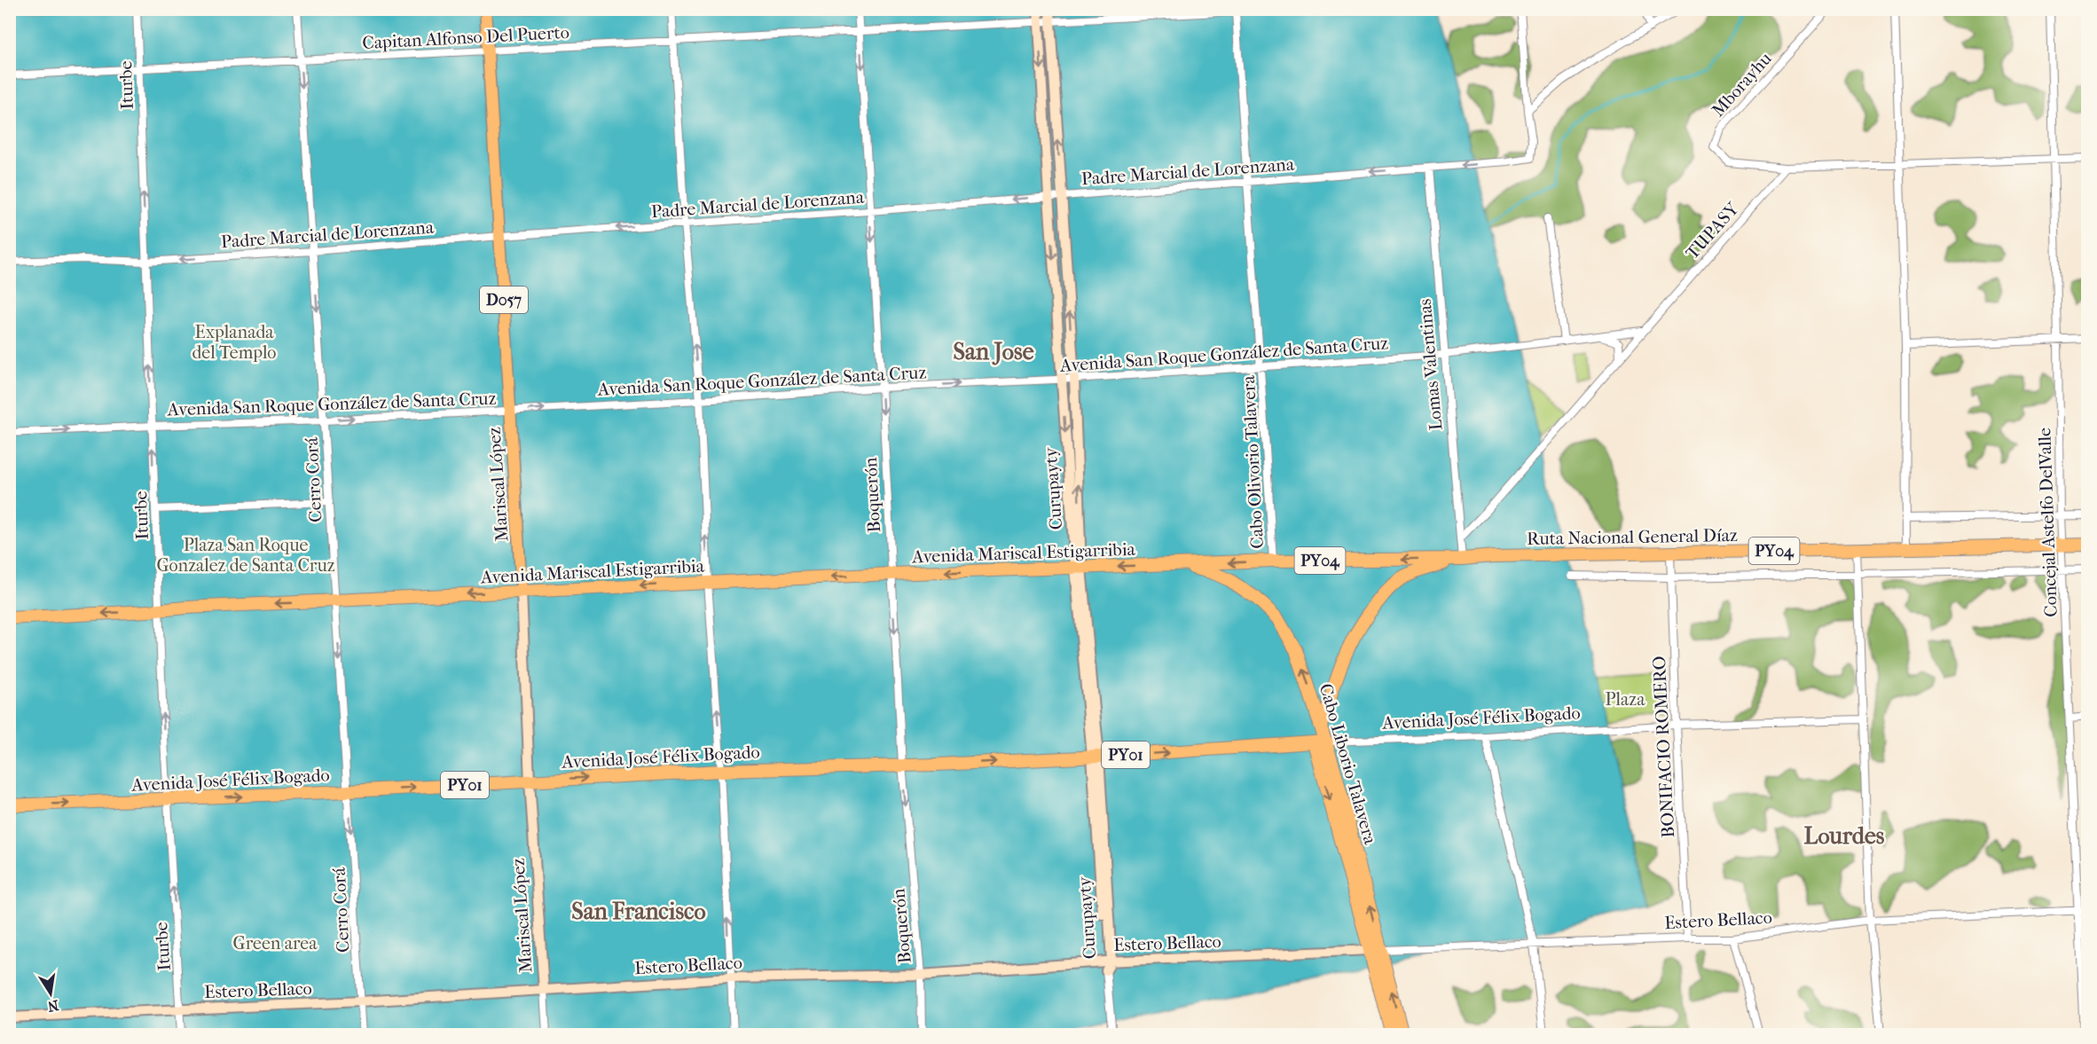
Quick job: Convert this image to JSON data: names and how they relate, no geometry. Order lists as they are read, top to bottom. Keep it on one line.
{"streets":{"highway":["Ruta Nacional General Díaz","PY04","Avenida Mariscal Estigarribia","Avenida José Félix Bogado","PY01","Cabo Liborio Talavera"],"main road":["D057","Mariscal López"],"street":["Capitan Alfonso Del Puerto","Mborayhu","Iturbe","Padre Marcial de Lorenzana","TUPASY","Avenida San Roque González de Santa Cruz","Lomas Valentinas","Cabo Olivorio Talavera","Cerro Corá","Curupayty","Boquerón","Concejal Astelfo DelValle","BONIFACIO ROMERO","Estero Bellaco"]},"crossings":[["Capitan Alfonso Del Puerto","Iturbe"],["Capitan Alfonso Del Puerto","Cabo Olivorio Talavera"],["Capitan Alfonso Del Puerto","Cerro Corá"],["Capitan Alfonso Del Puerto","Mariscal López"],["Capitan Alfonso Del Puerto","Curupayty"],["Capitan Alfonso Del Puerto","Boquerón"],["Mborayhu","TUPASY"],["Iturbe","Padre Marcial de Lorenzana"],["Iturbe","Avenida San Roque González de Santa Cruz"],["Iturbe","Avenida Mariscal Estigarribia"],["Iturbe","Avenida José Félix Bogado"],["Iturbe","Estero Bellaco"],["Padre Marcial de Lorenzana","Lomas Valentinas"],["Padre Marcial de Lorenzana","Cabo Olivorio Talavera"],["Padre Marcial de Lorenzana","Cerro Corá"],["Padre Marcial de Lorenzana","Mariscal López"],["Padre Marcial de Lorenzana","Curupayty"],["Padre Marcial de Lorenzana","Boquerón"],["TUPASY","Avenida San Roque González de Santa Cruz"],["TUPASY","Lomas Valentinas"],["Avenida San Roque González de Santa Cruz","Lomas Valentinas"],["Avenida San Roque González de Santa Cruz","Cabo Olivorio Talavera"],["Avenida San Roque González de Santa Cruz","Cerro Corá"],["Avenida San Roque González de Santa Cruz","Mariscal López"],["Avenida San Roque González de Santa Cruz","Curupayty"],["Avenida San Roque González de Santa Cruz","Boquerón"],["Lomas Valentinas","Ruta Nacional General Díaz"],["Cabo Olivorio Talavera","Ruta Nacional General Díaz"],["Cerro Corá","Avenida Mariscal Estigarribia"],["Cerro Corá","Avenida José Félix Bogado"],["Cerro Corá","Estero Bellaco"],["Mariscal López","Avenida Mariscal Estigarribia"],["Mariscal López","Avenida José Félix Bogado"],["Mariscal López","Estero Bellaco"],["Curupayty","Avenida Mariscal Estigarribia"],["Curupayty","Avenida José Félix Bogado"],["Curupayty","Estero Bellaco"],["Boquerón","Avenida Mariscal Estigarribia"],["Boquerón","Avenida José Félix Bogado"],["Boquerón","Estero Bellaco"],["Concejal Astelfo DelValle","Ruta Nacional General Díaz"],["Concejal Astelfo DelValle","Estero Bellaco"],["Ruta Nacional General Díaz","Avenida Mariscal Estigarribia"],["Ruta Nacional General Díaz","BONIFACIO ROMERO"],["Ruta Nacional General Díaz","Cabo Liborio Talavera"],["Avenida Mariscal Estigarribia","Cabo Liborio Talavera"],["Avenida José Félix Bogado","BONIFACIO ROMERO"],["Avenida José Félix Bogado","Cabo Liborio Talavera"],["BONIFACIO ROMERO","Estero Bellaco"],["Cabo Liborio Talavera","Estero Bellaco"]],"one_way":["Iturbe","Padre Marcial de Lorenzana","Avenida San Roque González de Santa Cruz","Cerro Corá","Boquerón","Avenida Mariscal Estigarribia","Avenida José Félix Bogado","Cabo Liborio Talavera"],"districts":["San Jose","Lourdes","San Francisco"],"parks":["Explanada del Templo","Plaza San Roque Gonzalez de Santa Cruz","Plaza","Green area"],"north":"bottom"}
